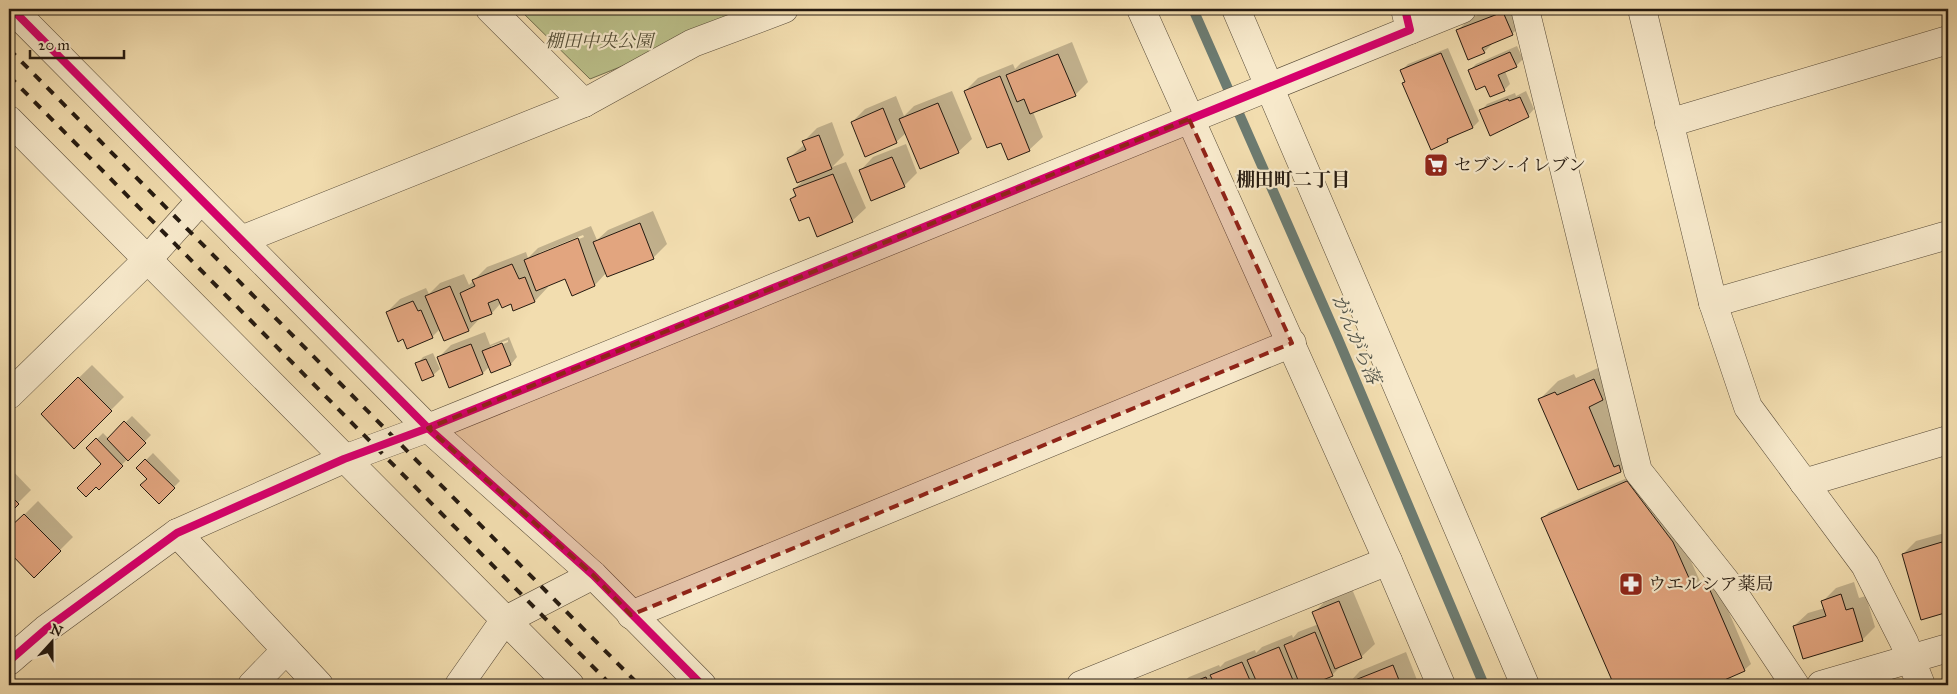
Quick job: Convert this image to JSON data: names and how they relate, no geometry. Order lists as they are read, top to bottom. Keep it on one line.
{"districts":["棚田町二丁目"],"water":["がんがら落"],"parks":["棚田中央公園"],"places":{"supermarket":["セブン-イレブン"],"pharmacy":["ウエルシア薬局"]},"scale_bar":"20 m","north":"top"}
